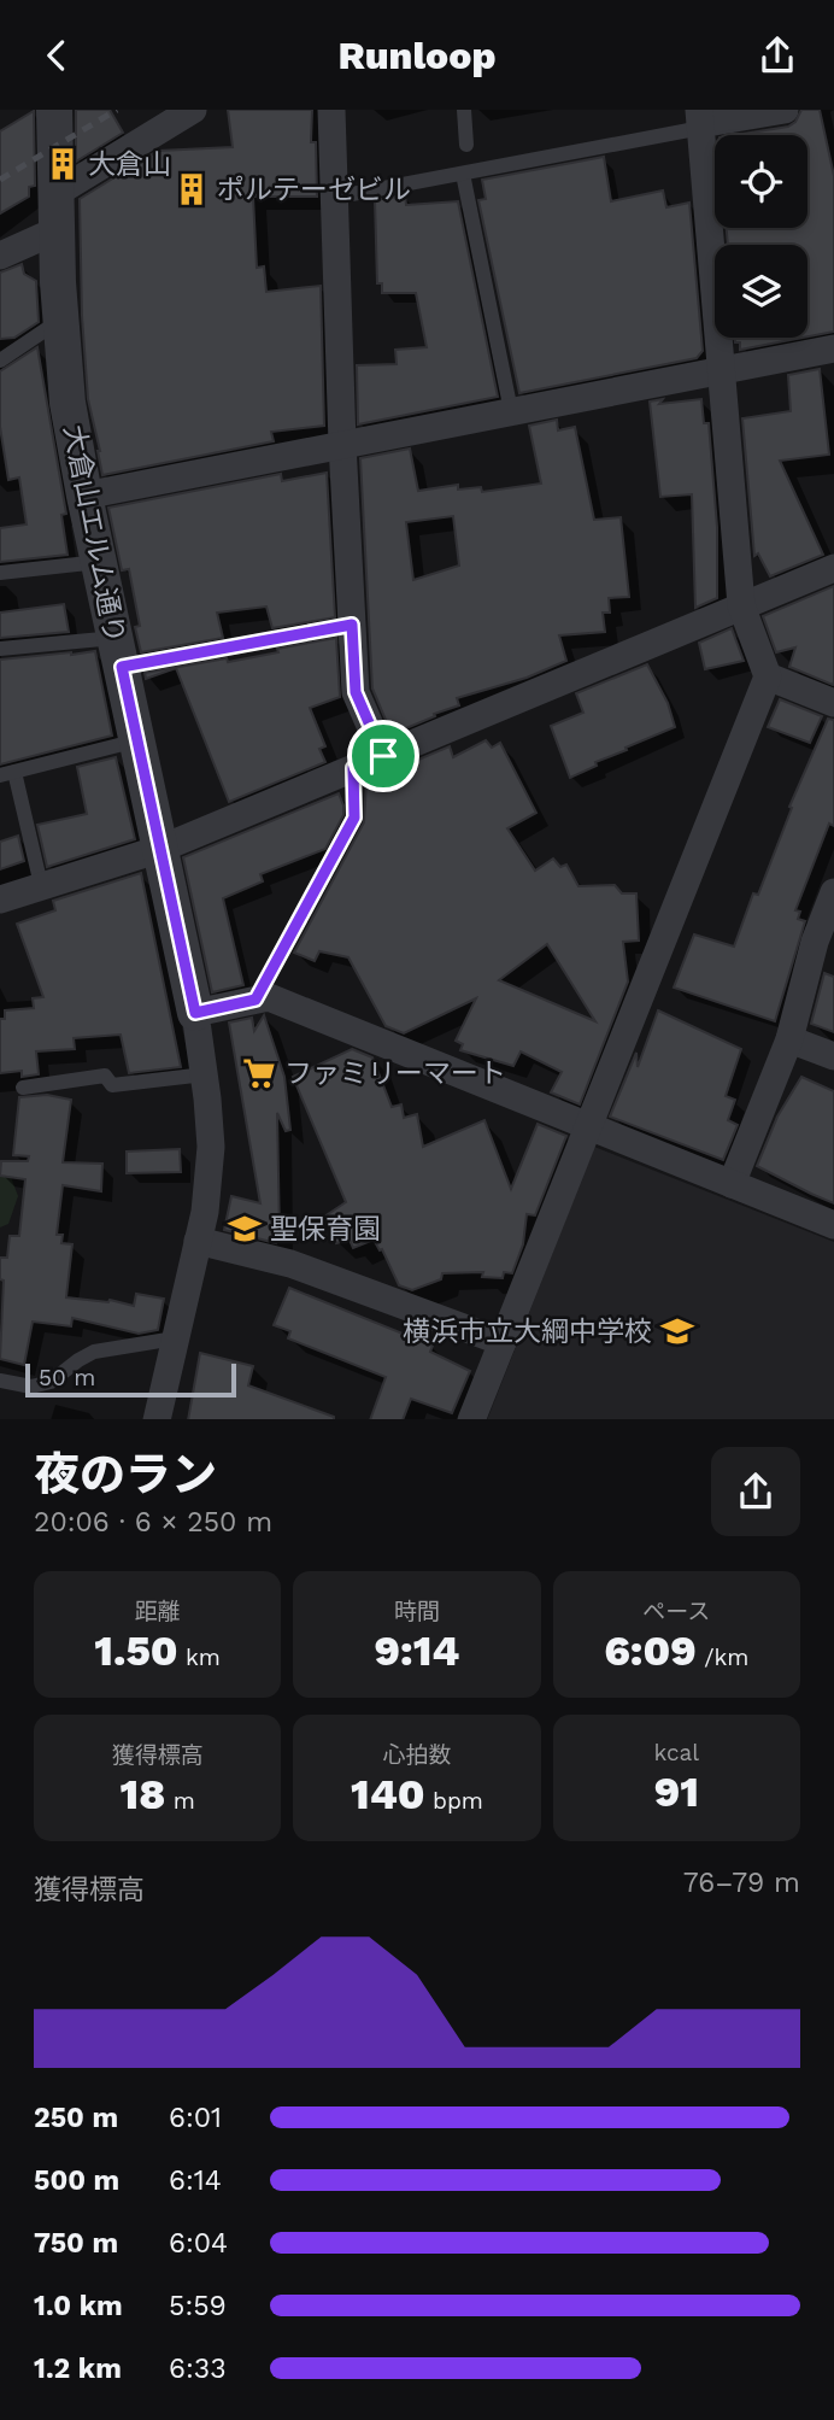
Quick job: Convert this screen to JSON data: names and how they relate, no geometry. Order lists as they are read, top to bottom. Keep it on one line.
{"streets":{"street":["大倉山エルム通り"]},"places":{"building":["大倉山","ポルテーゼビル"],"supermarket":["ファミリーマート"],"school or university":["聖保育園","横浜市立大綱中学校"]},"scale_bar":"50 m","page":{"header":"Runloop","scale":"50 m","heading":["夜のラン","20:06 · 6 × 250 m"],"stats":[["距離","1.50 km"],["時間","9:14"],["ペース","6:09 /km"],["獲得標高","18 m"],["心拍数","140 bpm"],["kcal","91"]],"chart":["獲得標高","76–79 m"],"list":[{"name":"250 m","note":"6:01"},{"name":"500 m","note":"6:14"},{"name":"750 m","note":"6:04"},{"name":"1.0 km","note":"5:59"},{"name":"1.2 km","note":"6:33"}]}}
